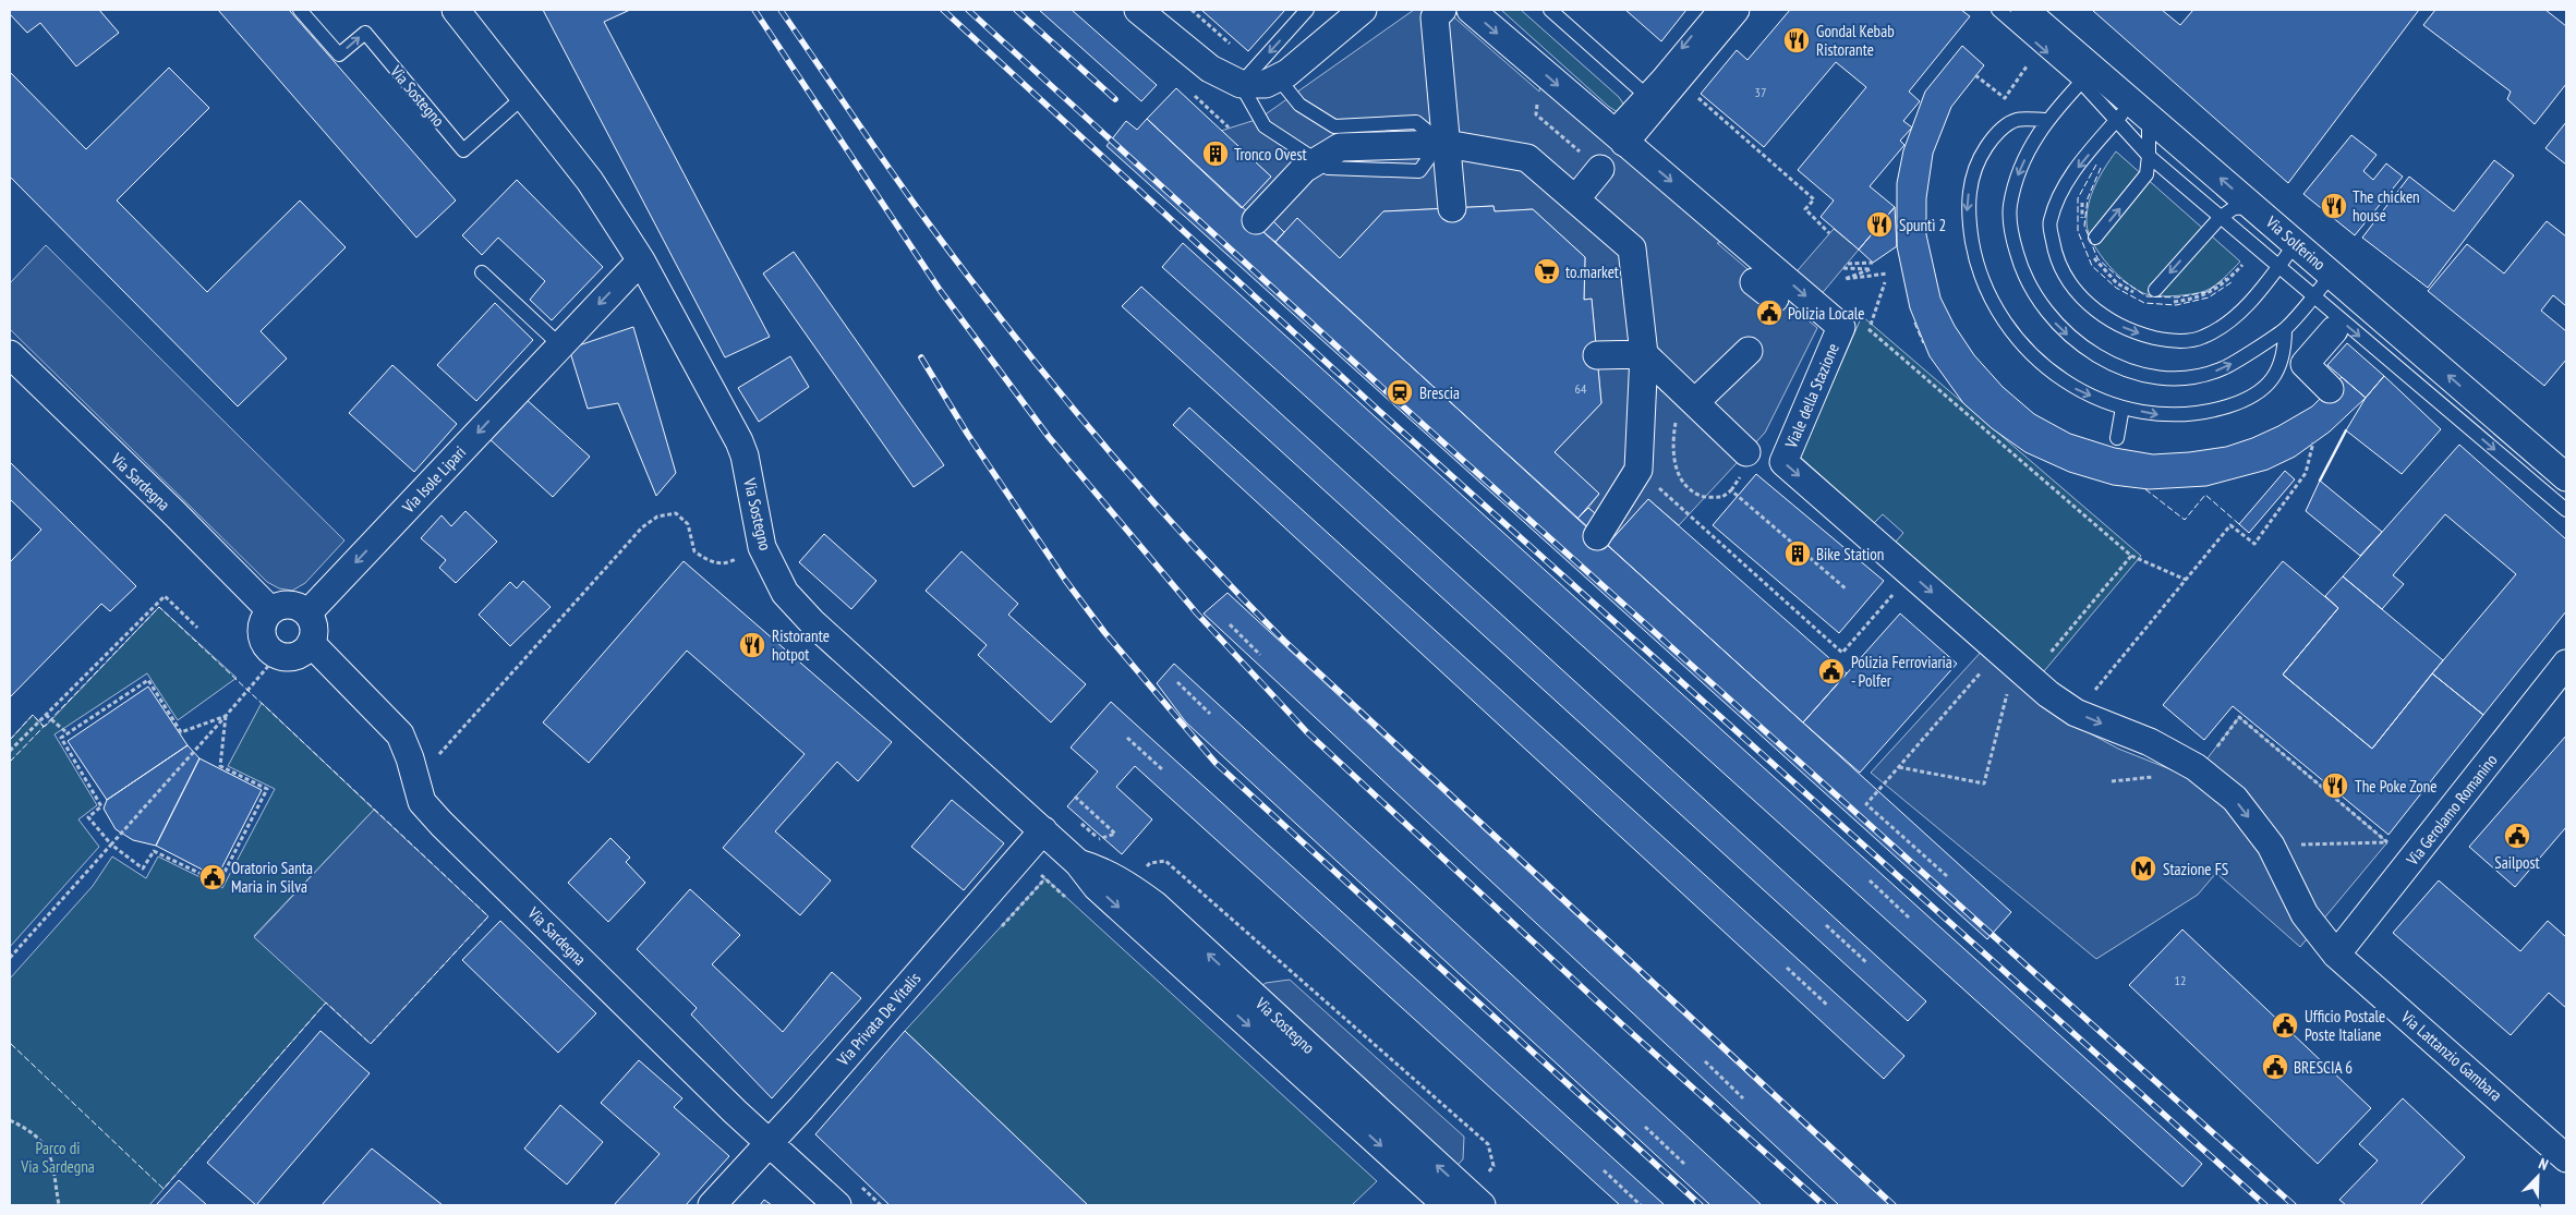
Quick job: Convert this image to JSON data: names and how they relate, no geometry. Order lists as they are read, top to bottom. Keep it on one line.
{"streets":{"street":["Via Sostegno","Via Solferino","Viale della Stazione","Via Isole Lipari","Via Sardegna","Via Gerolamo Romanino","Via Privata De Vitalis","Via Lattanzio Gambara"]},"crossings":[["Via Sostegno","Via Isole Lipari"],["Via Sostegno","Via Privata De Vitalis"],["Viale della Stazione","Via Lattanzio Gambara"],["Via Isole Lipari","Via Sardegna"],["Via Sardegna","Via Privata De Vitalis"],["Via Gerolamo Romanino","Via Lattanzio Gambara"]],"one_way":["Via Solferino","Via Isole Lipari","Via Lattanzio Gambara"],"parks":["Parco di Via Sardegna"],"places":{"restaurant":["Gondal Kebab Ristorante","The chicken house","Spuntì 2","Ristorante hotpot","The Poke Zone"],"building":["Tronco Ovest","Bike Station"],"supermarket":["to.market"],"public building":["Polizia Locale","Polizia Ferroviaria - Polfer","Sailpost","Oratorio Santa Maria in Silva","Ufficio Postale Poste Italiane","BRESCIA 6"],"station":["Brescia"],"metro station":["Stazione FS"]},"house_numbers":["37","64","12"],"north":"top right"}
